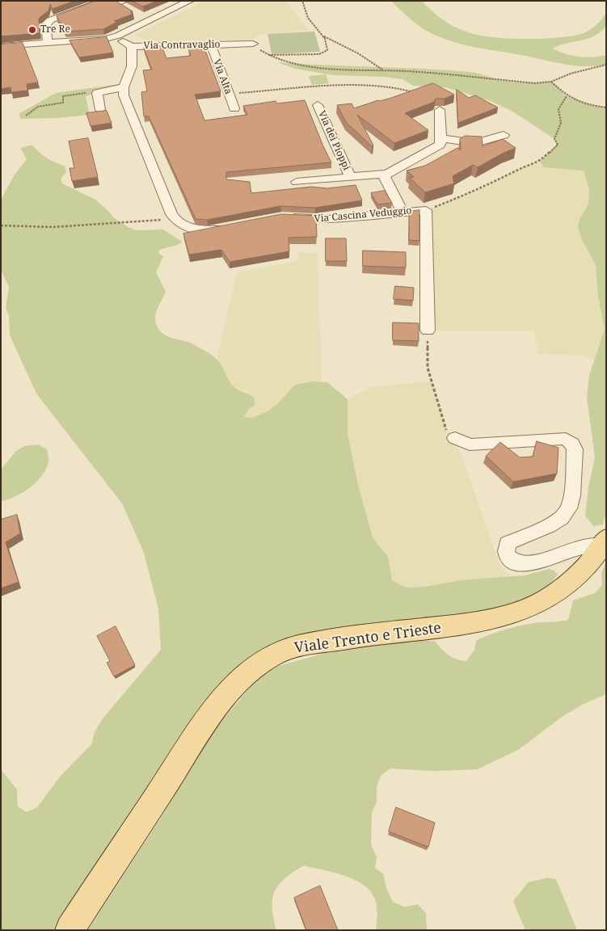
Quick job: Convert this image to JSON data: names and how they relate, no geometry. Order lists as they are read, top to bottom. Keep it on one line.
{"streets":{"main road":["Viale Trento e Trieste"],"street":["Via Contravaglio","Via Alta","Via dei Pioppi","Via Cascina Veduggio"]},"crossings":[["Via Contravaglio","Via Alta"]],"places":["Tre Re"]}
